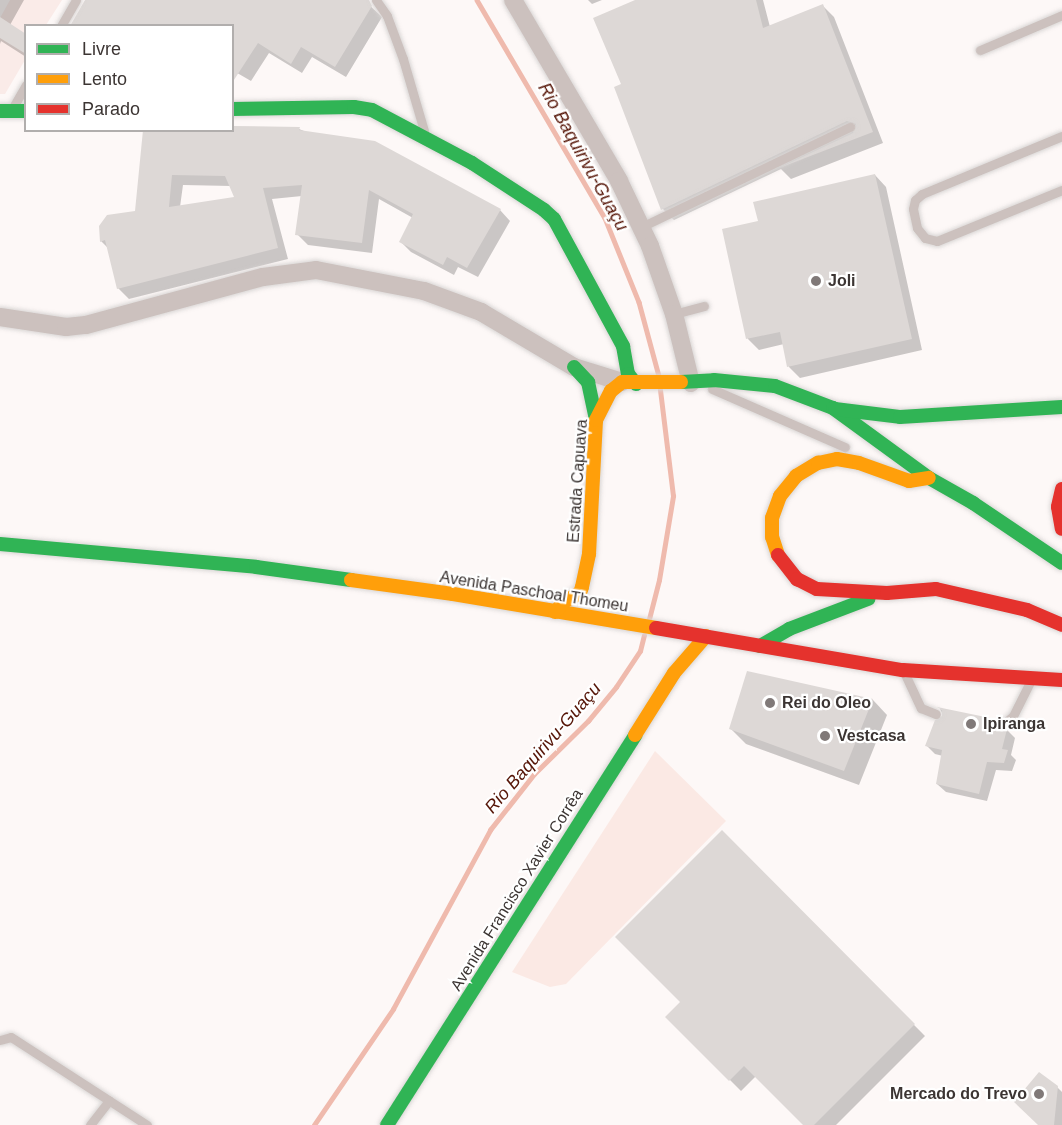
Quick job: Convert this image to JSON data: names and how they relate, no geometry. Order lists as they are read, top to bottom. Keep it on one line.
{"streets":{"main road":["Estrada Capuava","Avenida Paschoal Thomeu","Avenida Francisco Xavier Corrêa"]},"crossings":[["Estrada Capuava","Avenida Paschoal Thomeu"],["Avenida Paschoal Thomeu","Avenida Francisco Xavier Corrêa"]],"water":["Rio Baquirivu-Guaçu"],"places":["Joli","Rei do Oleo","Ipiranga","Vestcasa","Mercado do Trevo"],"legend":["Livre","Lento","Parado"]}
